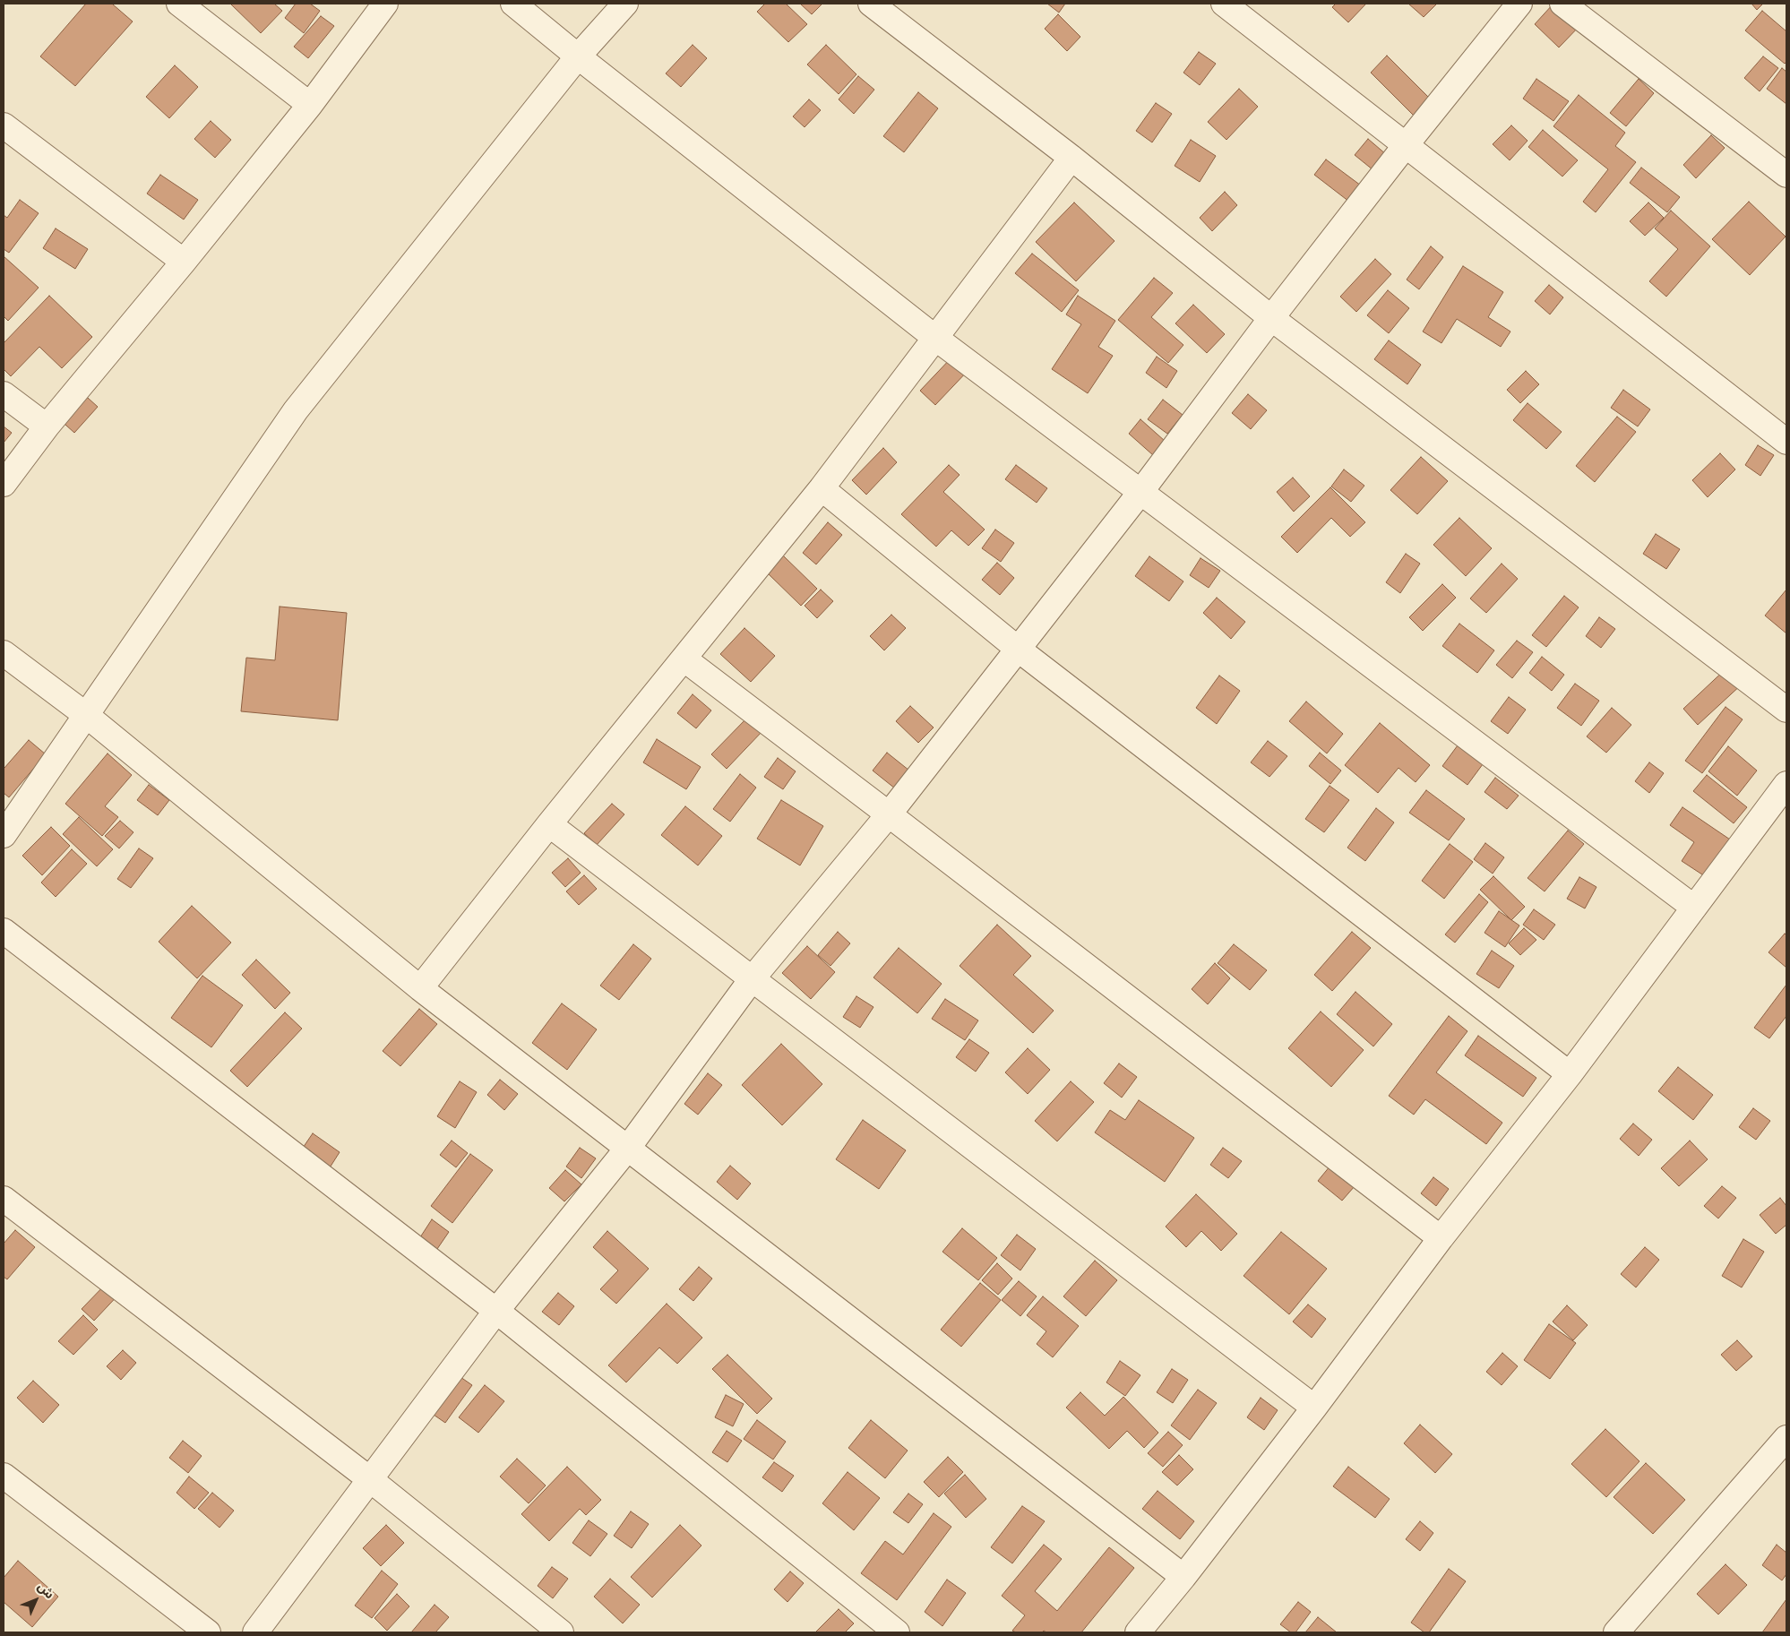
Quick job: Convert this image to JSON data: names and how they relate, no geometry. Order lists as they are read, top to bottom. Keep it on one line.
{"north":"top right"}
